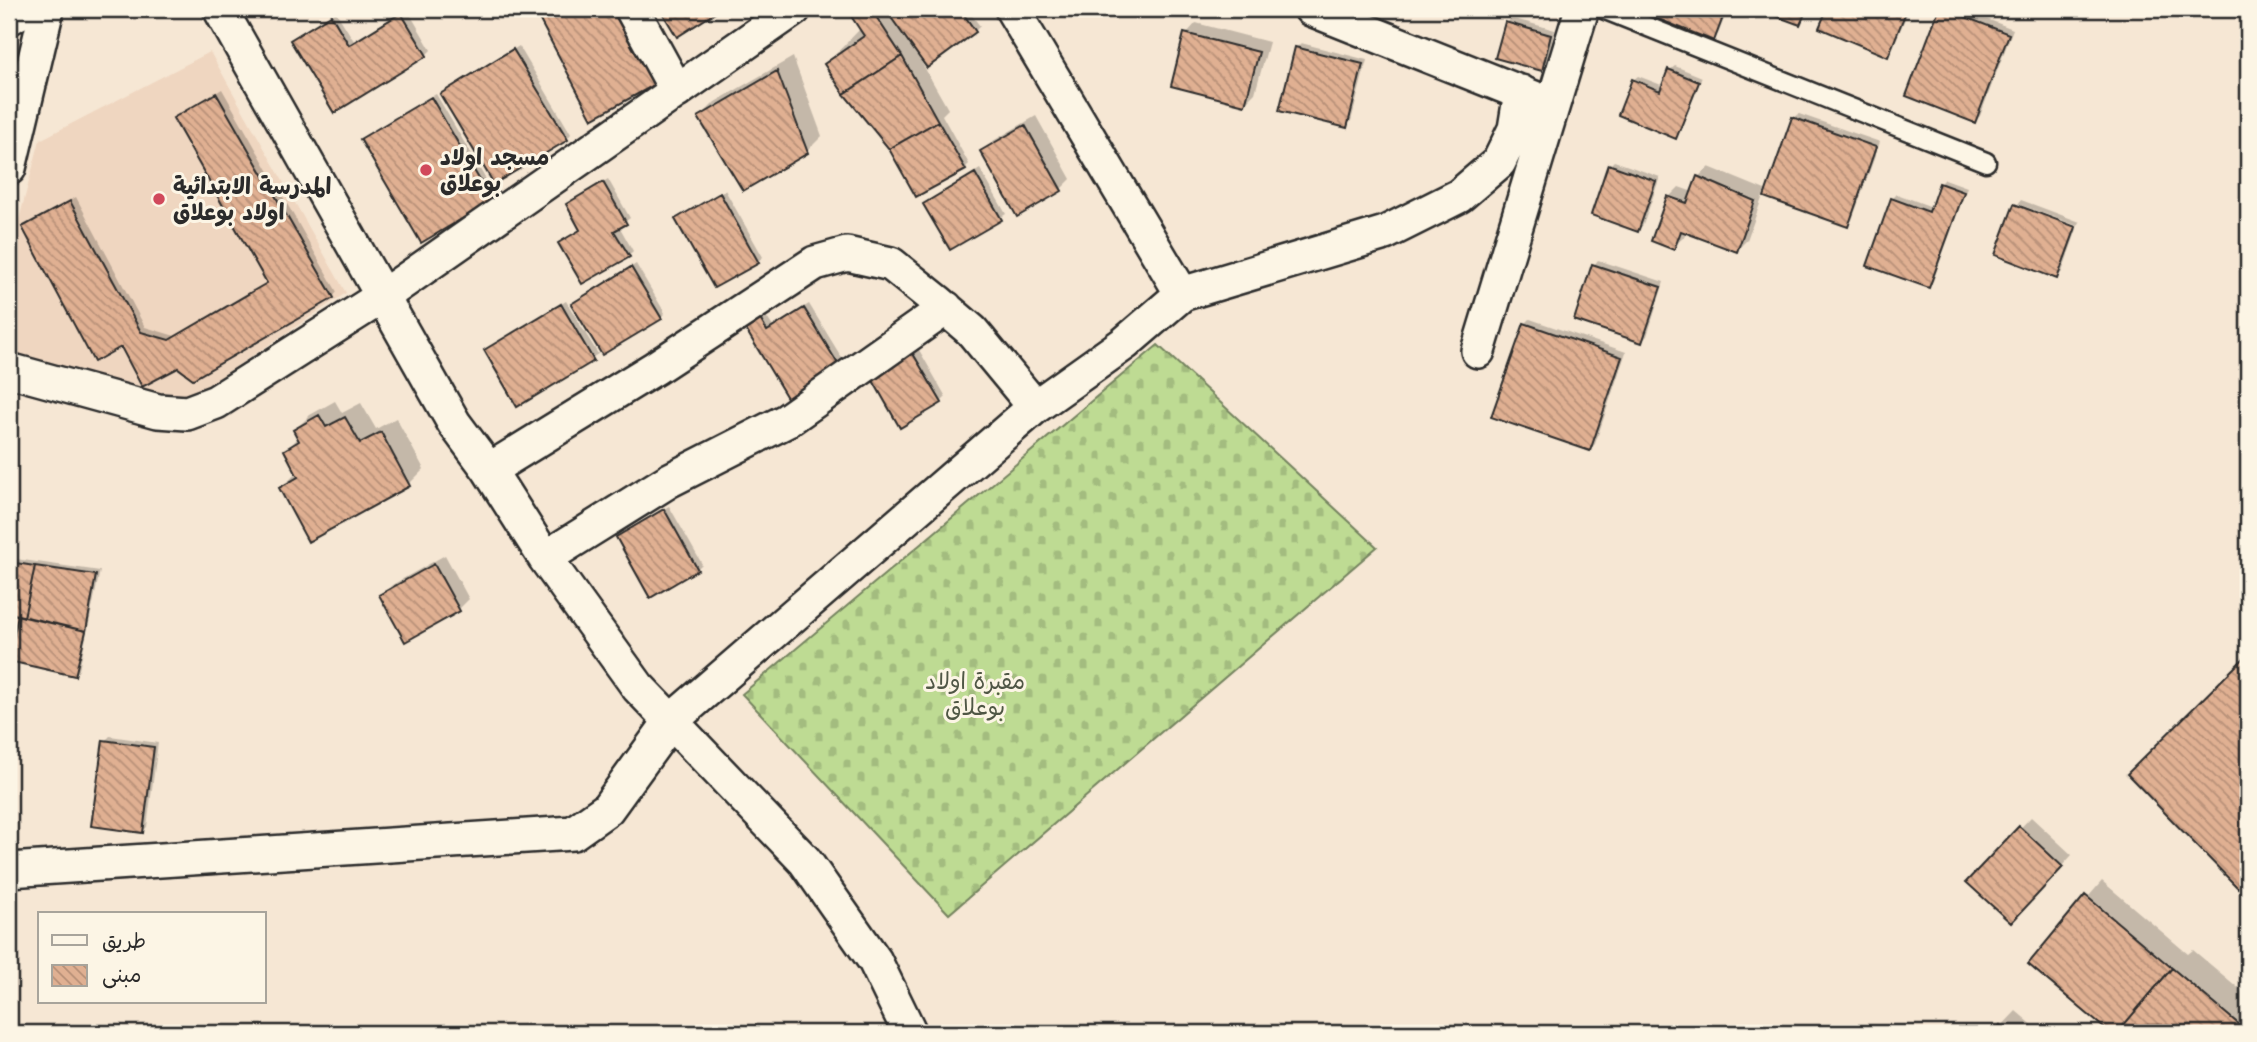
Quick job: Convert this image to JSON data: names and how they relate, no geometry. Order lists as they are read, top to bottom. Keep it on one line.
{"parks":["مقبرة اولاد بوعلاق"],"places":["مسجد اولاد بوعلاق","المدرسة الابتدائية اولاد بوعلاق"],"legend":["طريق","مبنى"]}
